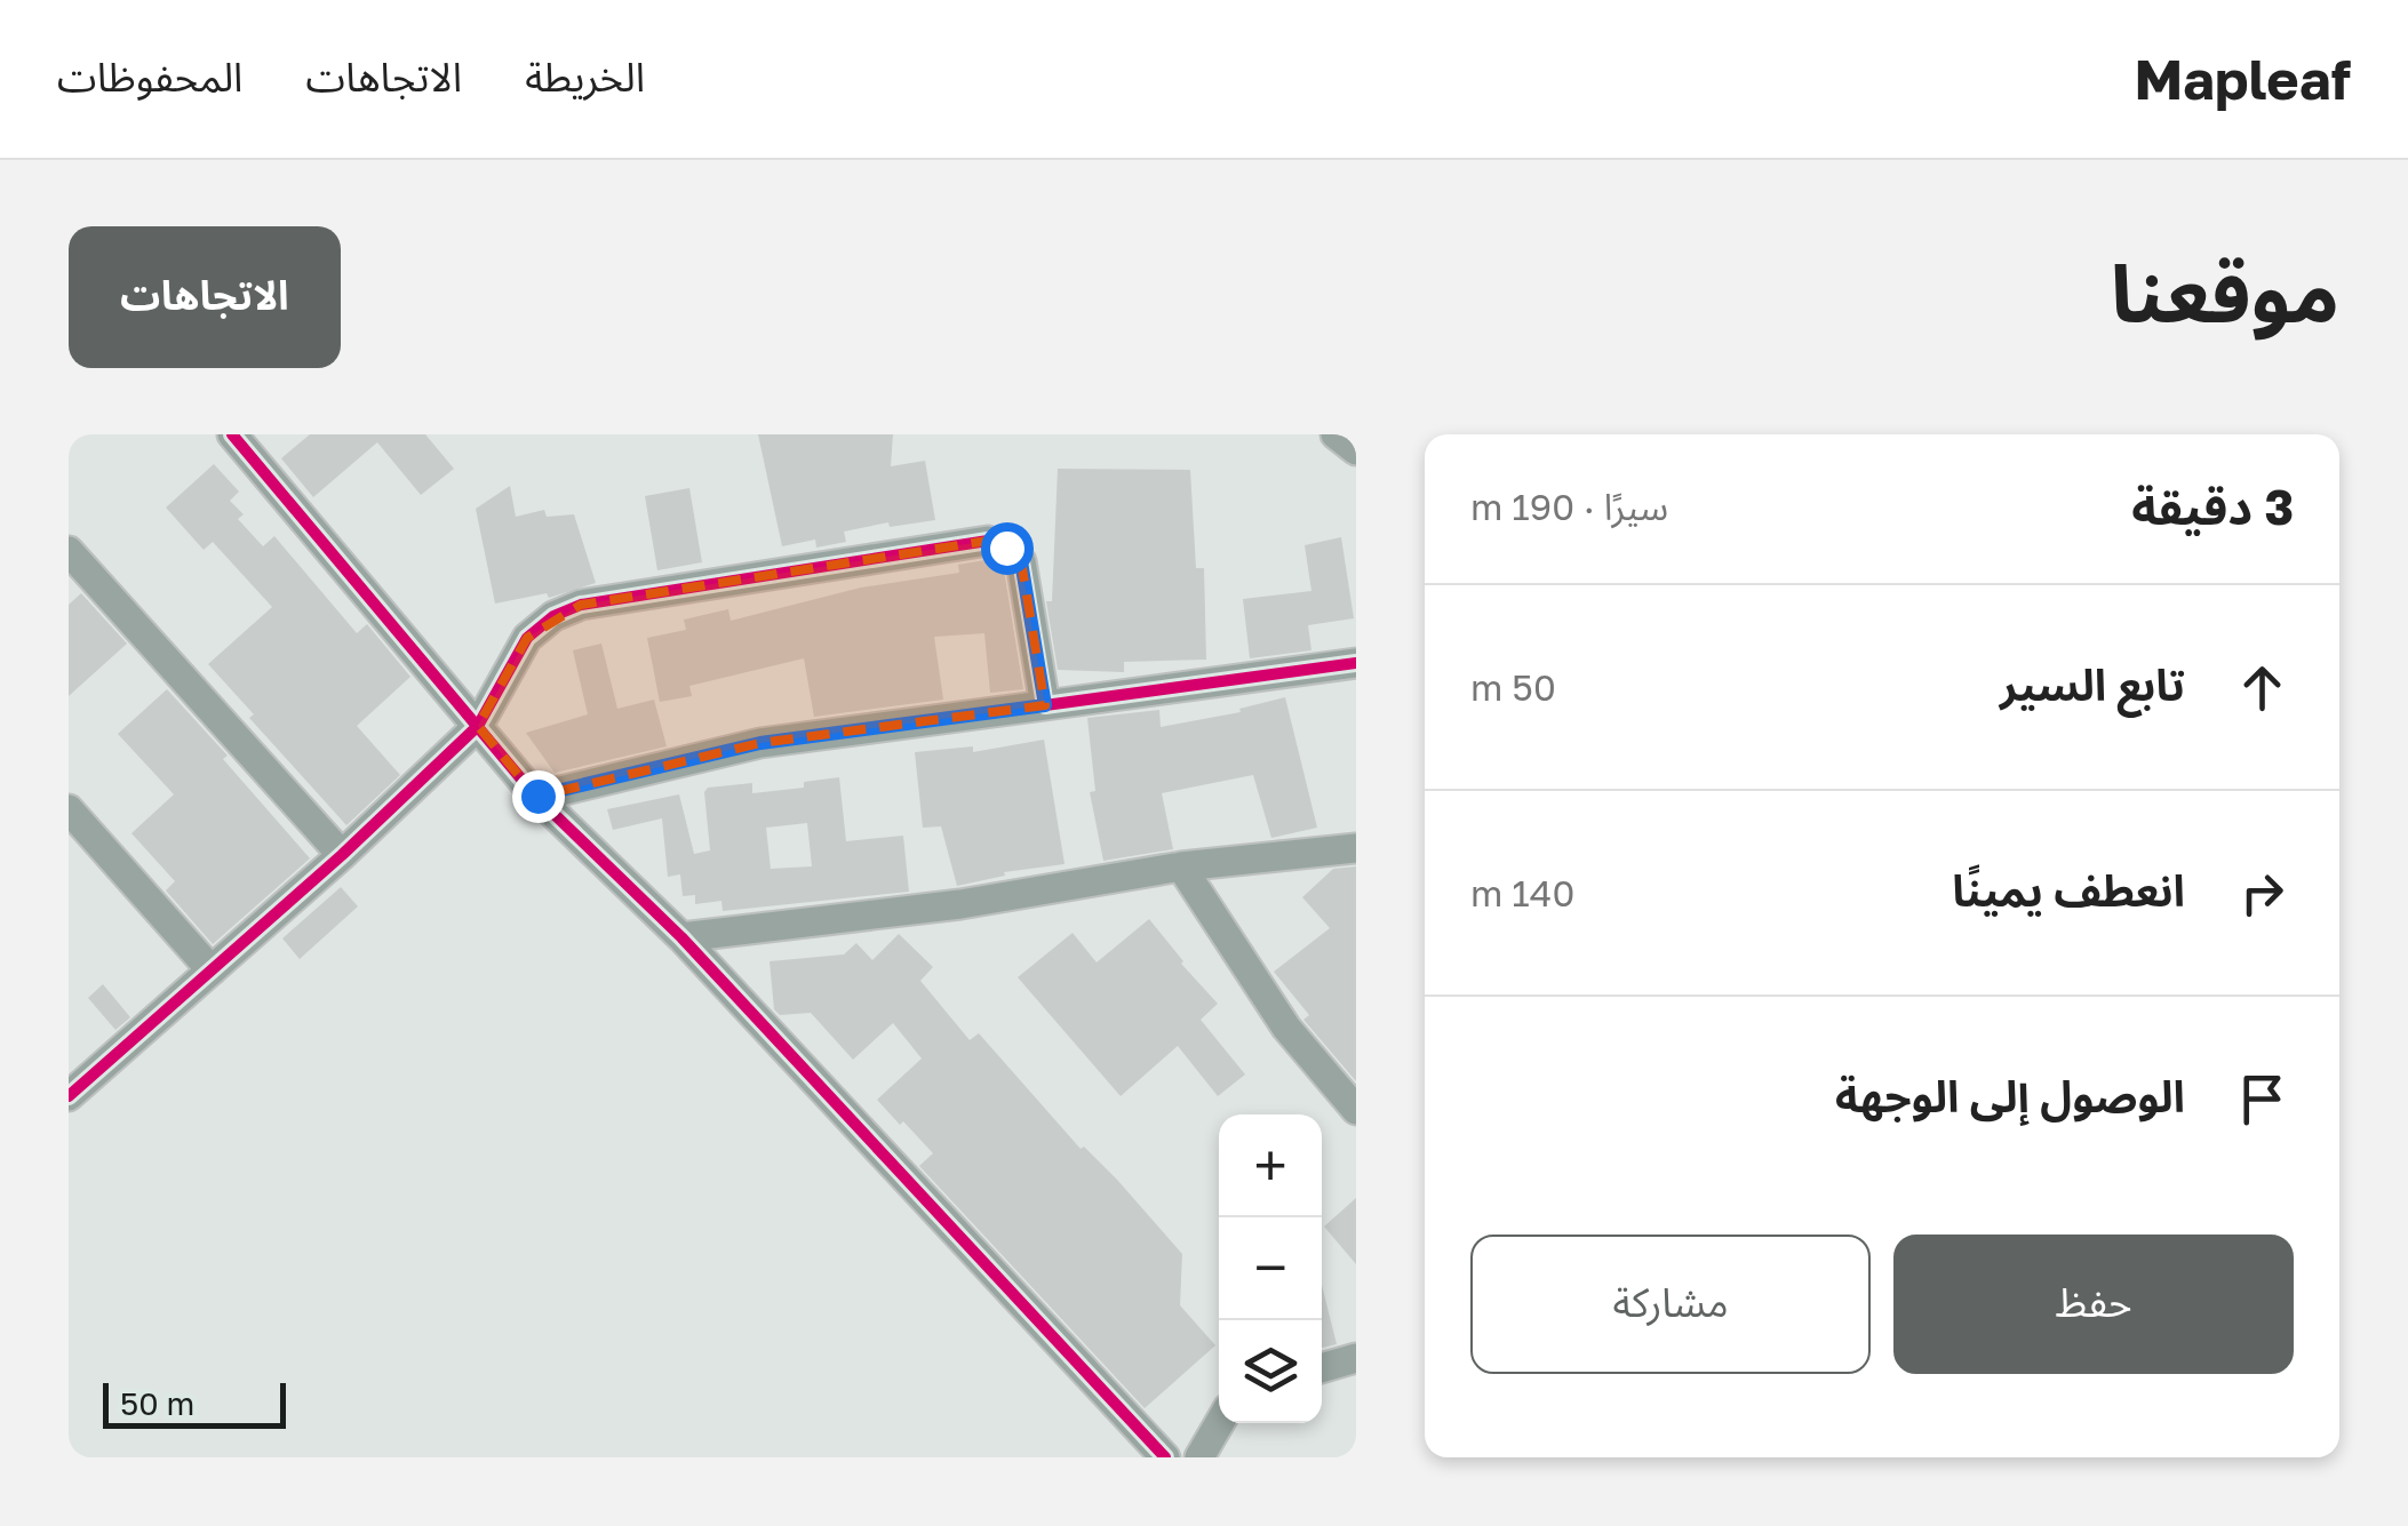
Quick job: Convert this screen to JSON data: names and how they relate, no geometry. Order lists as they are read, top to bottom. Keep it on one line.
{"scale_bar":"50 m","page":{"header":"Mapleaf","nav":["الخريطة","الاتجاهات","المحفوظات"],"title":"موقعنا","buttons":["الاتجاهات",["حفظ","مشاركة"]],"heading":["3 دقيقة","سيرًا · 190 m"],"list":[["تابع السير","50 m"],["انعطف يمينًا","140 m"],"الوصول إلى الوجهة"],"map_buttons":["+","−"],"scale":"50 m"}}
